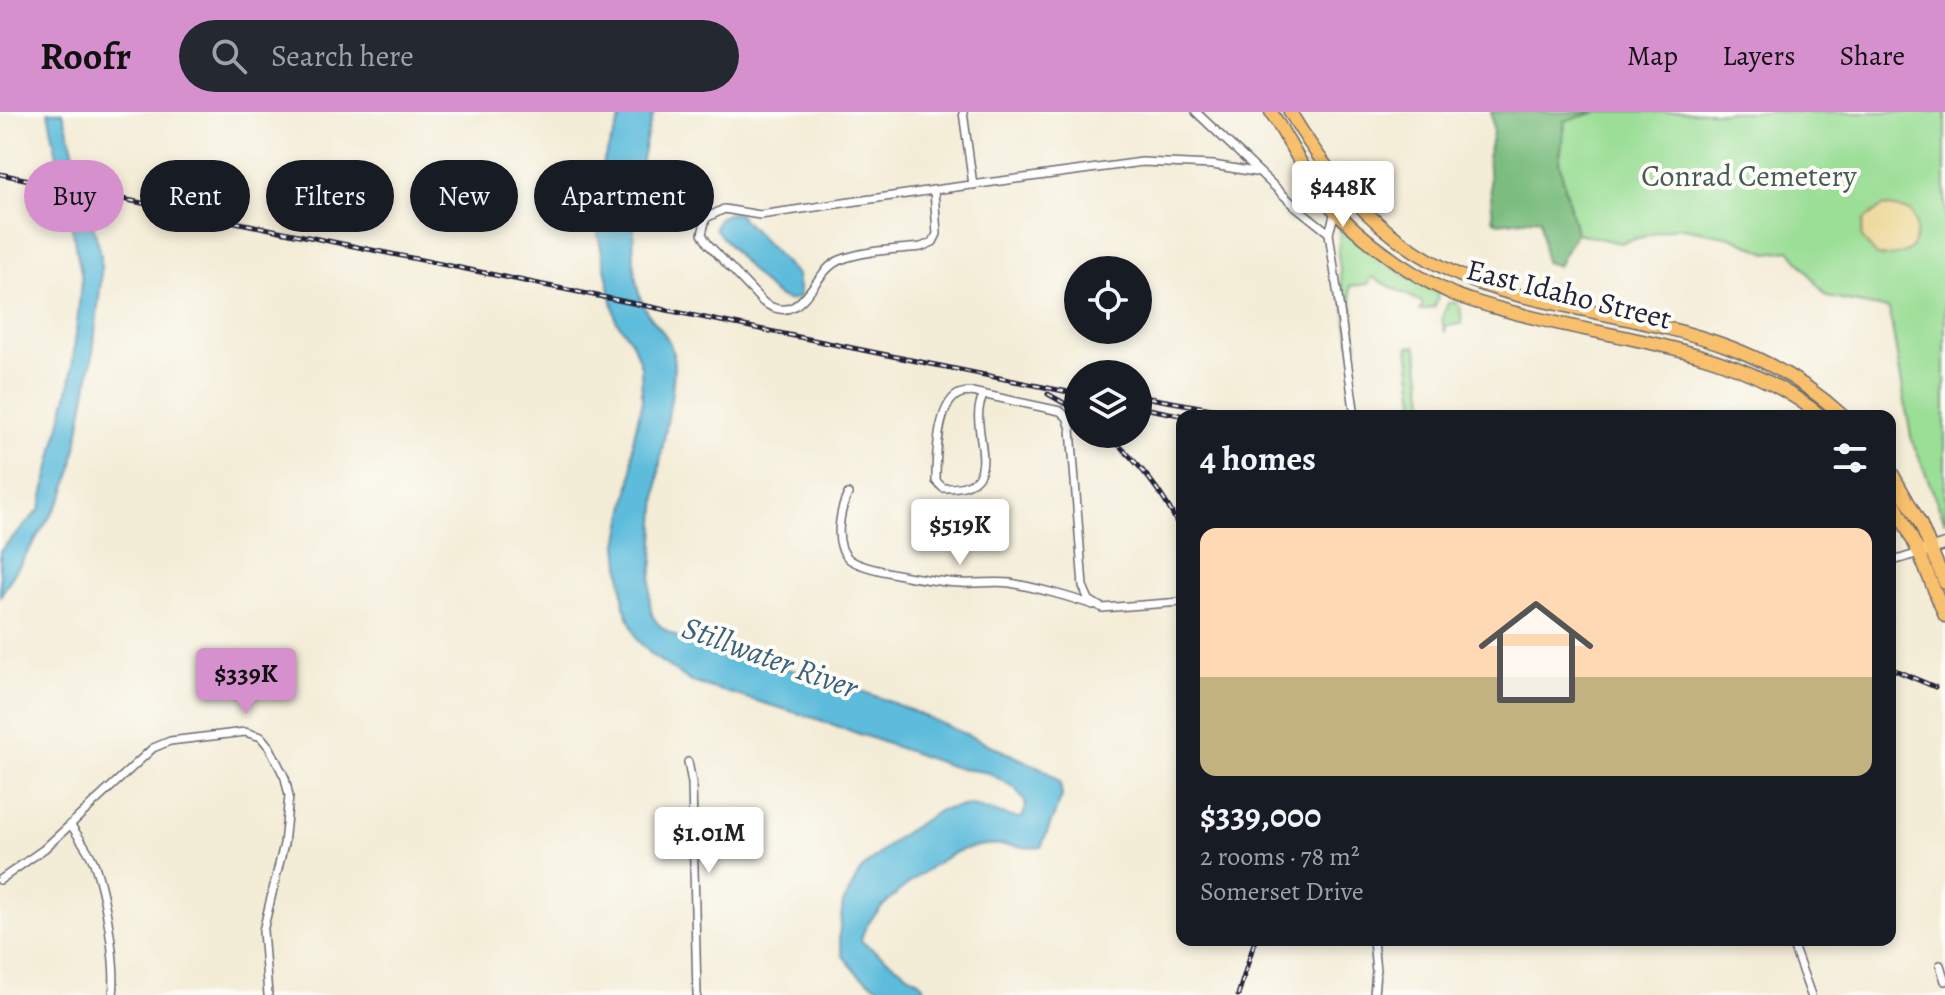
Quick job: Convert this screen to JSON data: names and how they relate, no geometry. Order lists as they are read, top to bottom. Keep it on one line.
{"streets":{"highway":["East Idaho Street"]},"water":["Stillwater River"],"parks":["Conrad Cemetery"],"page":{"header":"Roofr","search":"Search here","nav":["Map","Layers","Share"],"chip":["Buy","Rent","Filters","New","Apartment"],"price":["$448K","$519K","$339K","$1.01M"],"heading":"4 homes","list":[{"name":"$339,000","note":"2 rooms · 78 m² · Somerset Drive"}]}}
